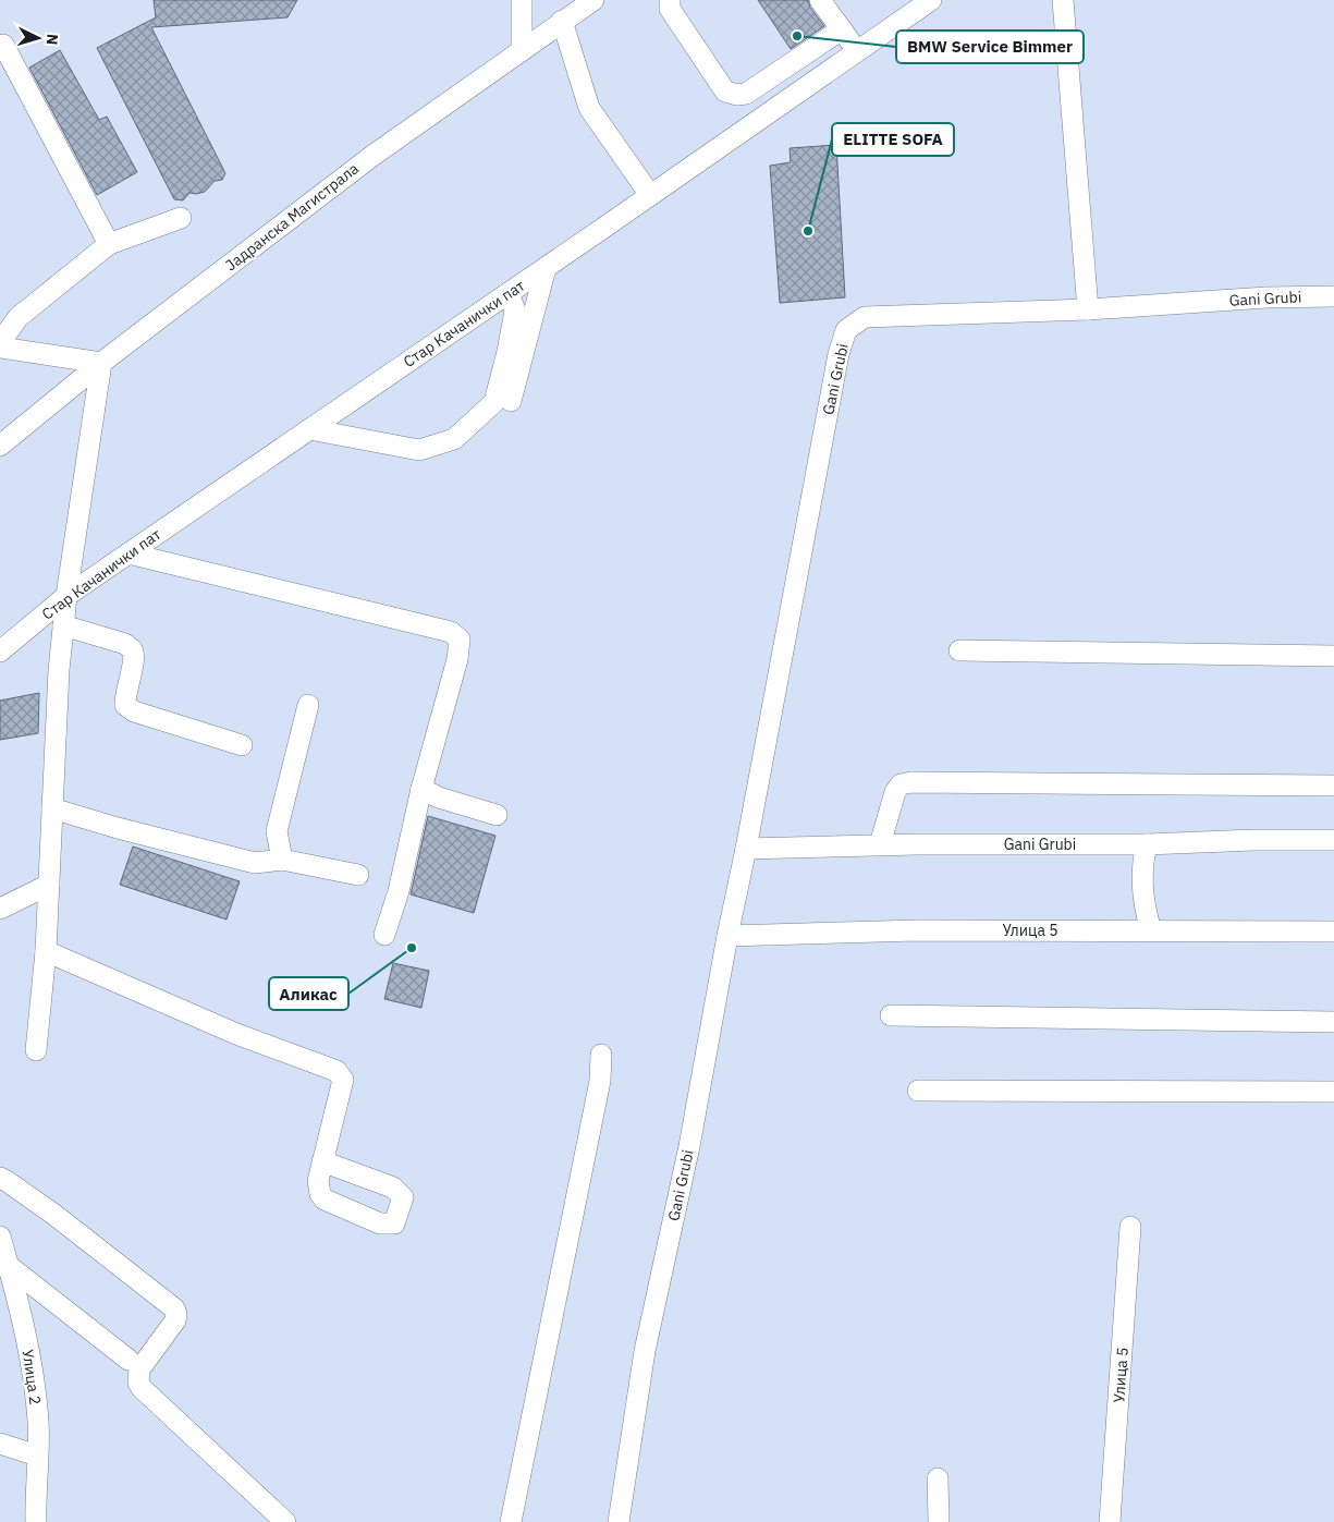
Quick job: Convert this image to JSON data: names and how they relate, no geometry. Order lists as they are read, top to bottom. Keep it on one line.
{"streets":{"street":["Јадранска Магистрала","Gani Grubi","Стар Качанички пат","Улица 5","Улица 2"]},"crossings":[["Gani Grubi","Улица 5"]],"places":["BMW Service Bimmer","ELITTE SOFA","Аликас"],"north":"right"}
